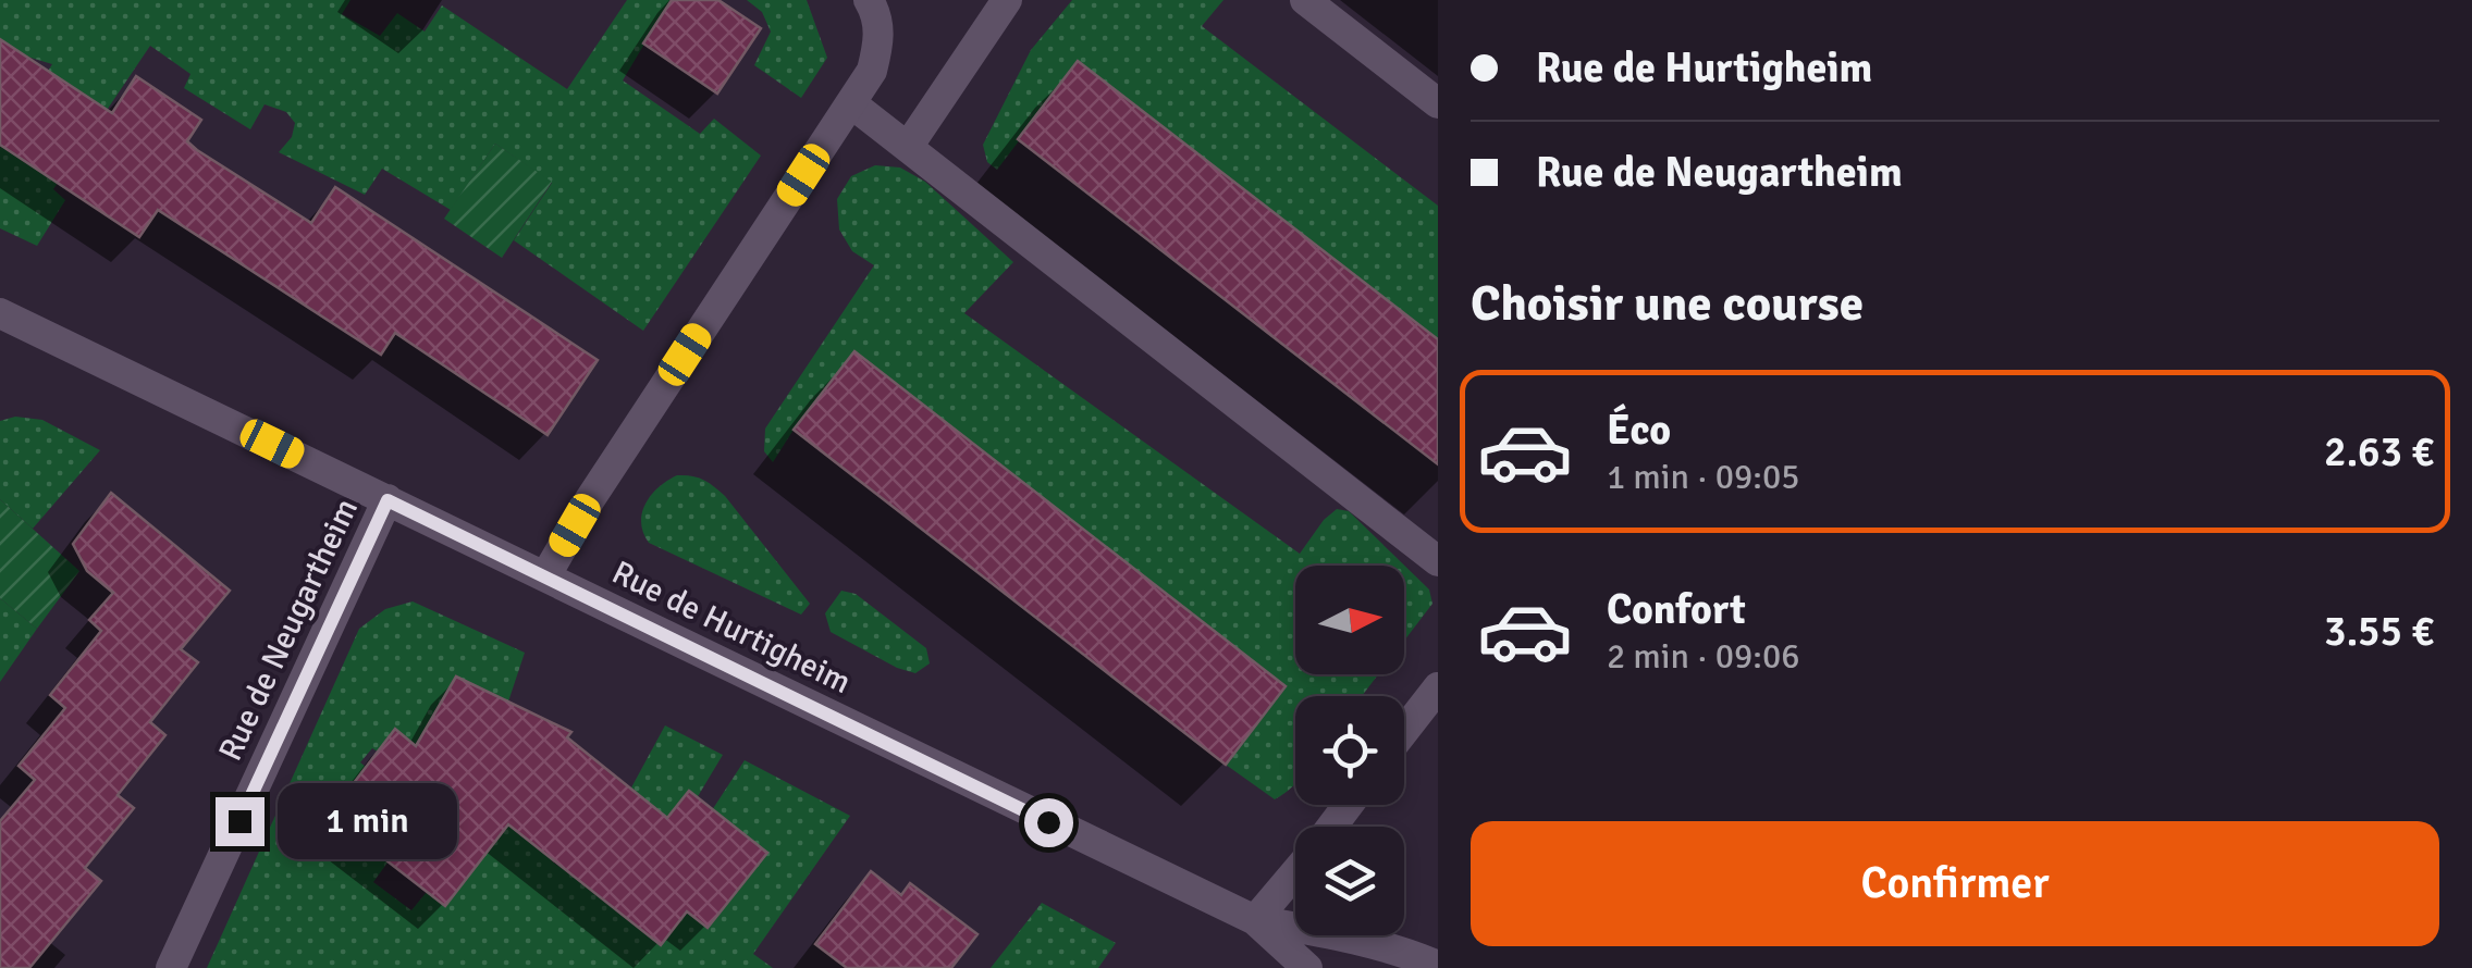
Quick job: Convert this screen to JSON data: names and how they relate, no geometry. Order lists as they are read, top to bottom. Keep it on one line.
{"streets":{"street":["Rue de Hurtigheim","Rue de Neugartheim"]},"crossings":[["Rue de Hurtigheim","Rue de Neugartheim"]],"north":"right","page":{"banner":["Rue de Hurtigheim","Rue de Neugartheim"],"heading":"Choisir une course","list":[{"name":"Éco","note":"1 min · 09:05","value":"2.63 €"},{"name":"Confort","note":"2 min · 09:06","value":"3.55 €"}],"bubble":"1 min","buttons":"Confirmer"}}
